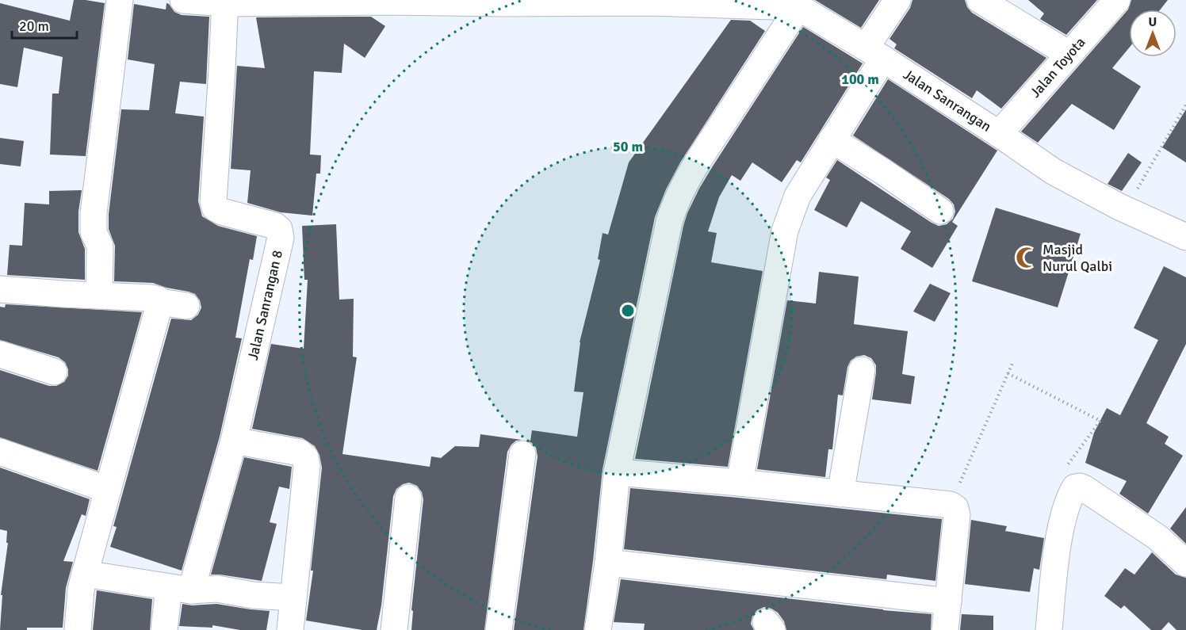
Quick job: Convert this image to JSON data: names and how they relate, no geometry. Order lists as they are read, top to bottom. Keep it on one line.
{"streets":{"street":["Jalan Toyota","Jalan Sanrangan","Jalan Sanrangan 8"]},"crossings":[["Jalan Toyota","Jalan Sanrangan"],["Jalan Sanrangan","Jalan Sanrangan 8"]],"places":{"mosque":["Masjid Nurul Qalbi"]},"scale_bar":"20 m","north":"top","rings":["100 m","50 m"]}
